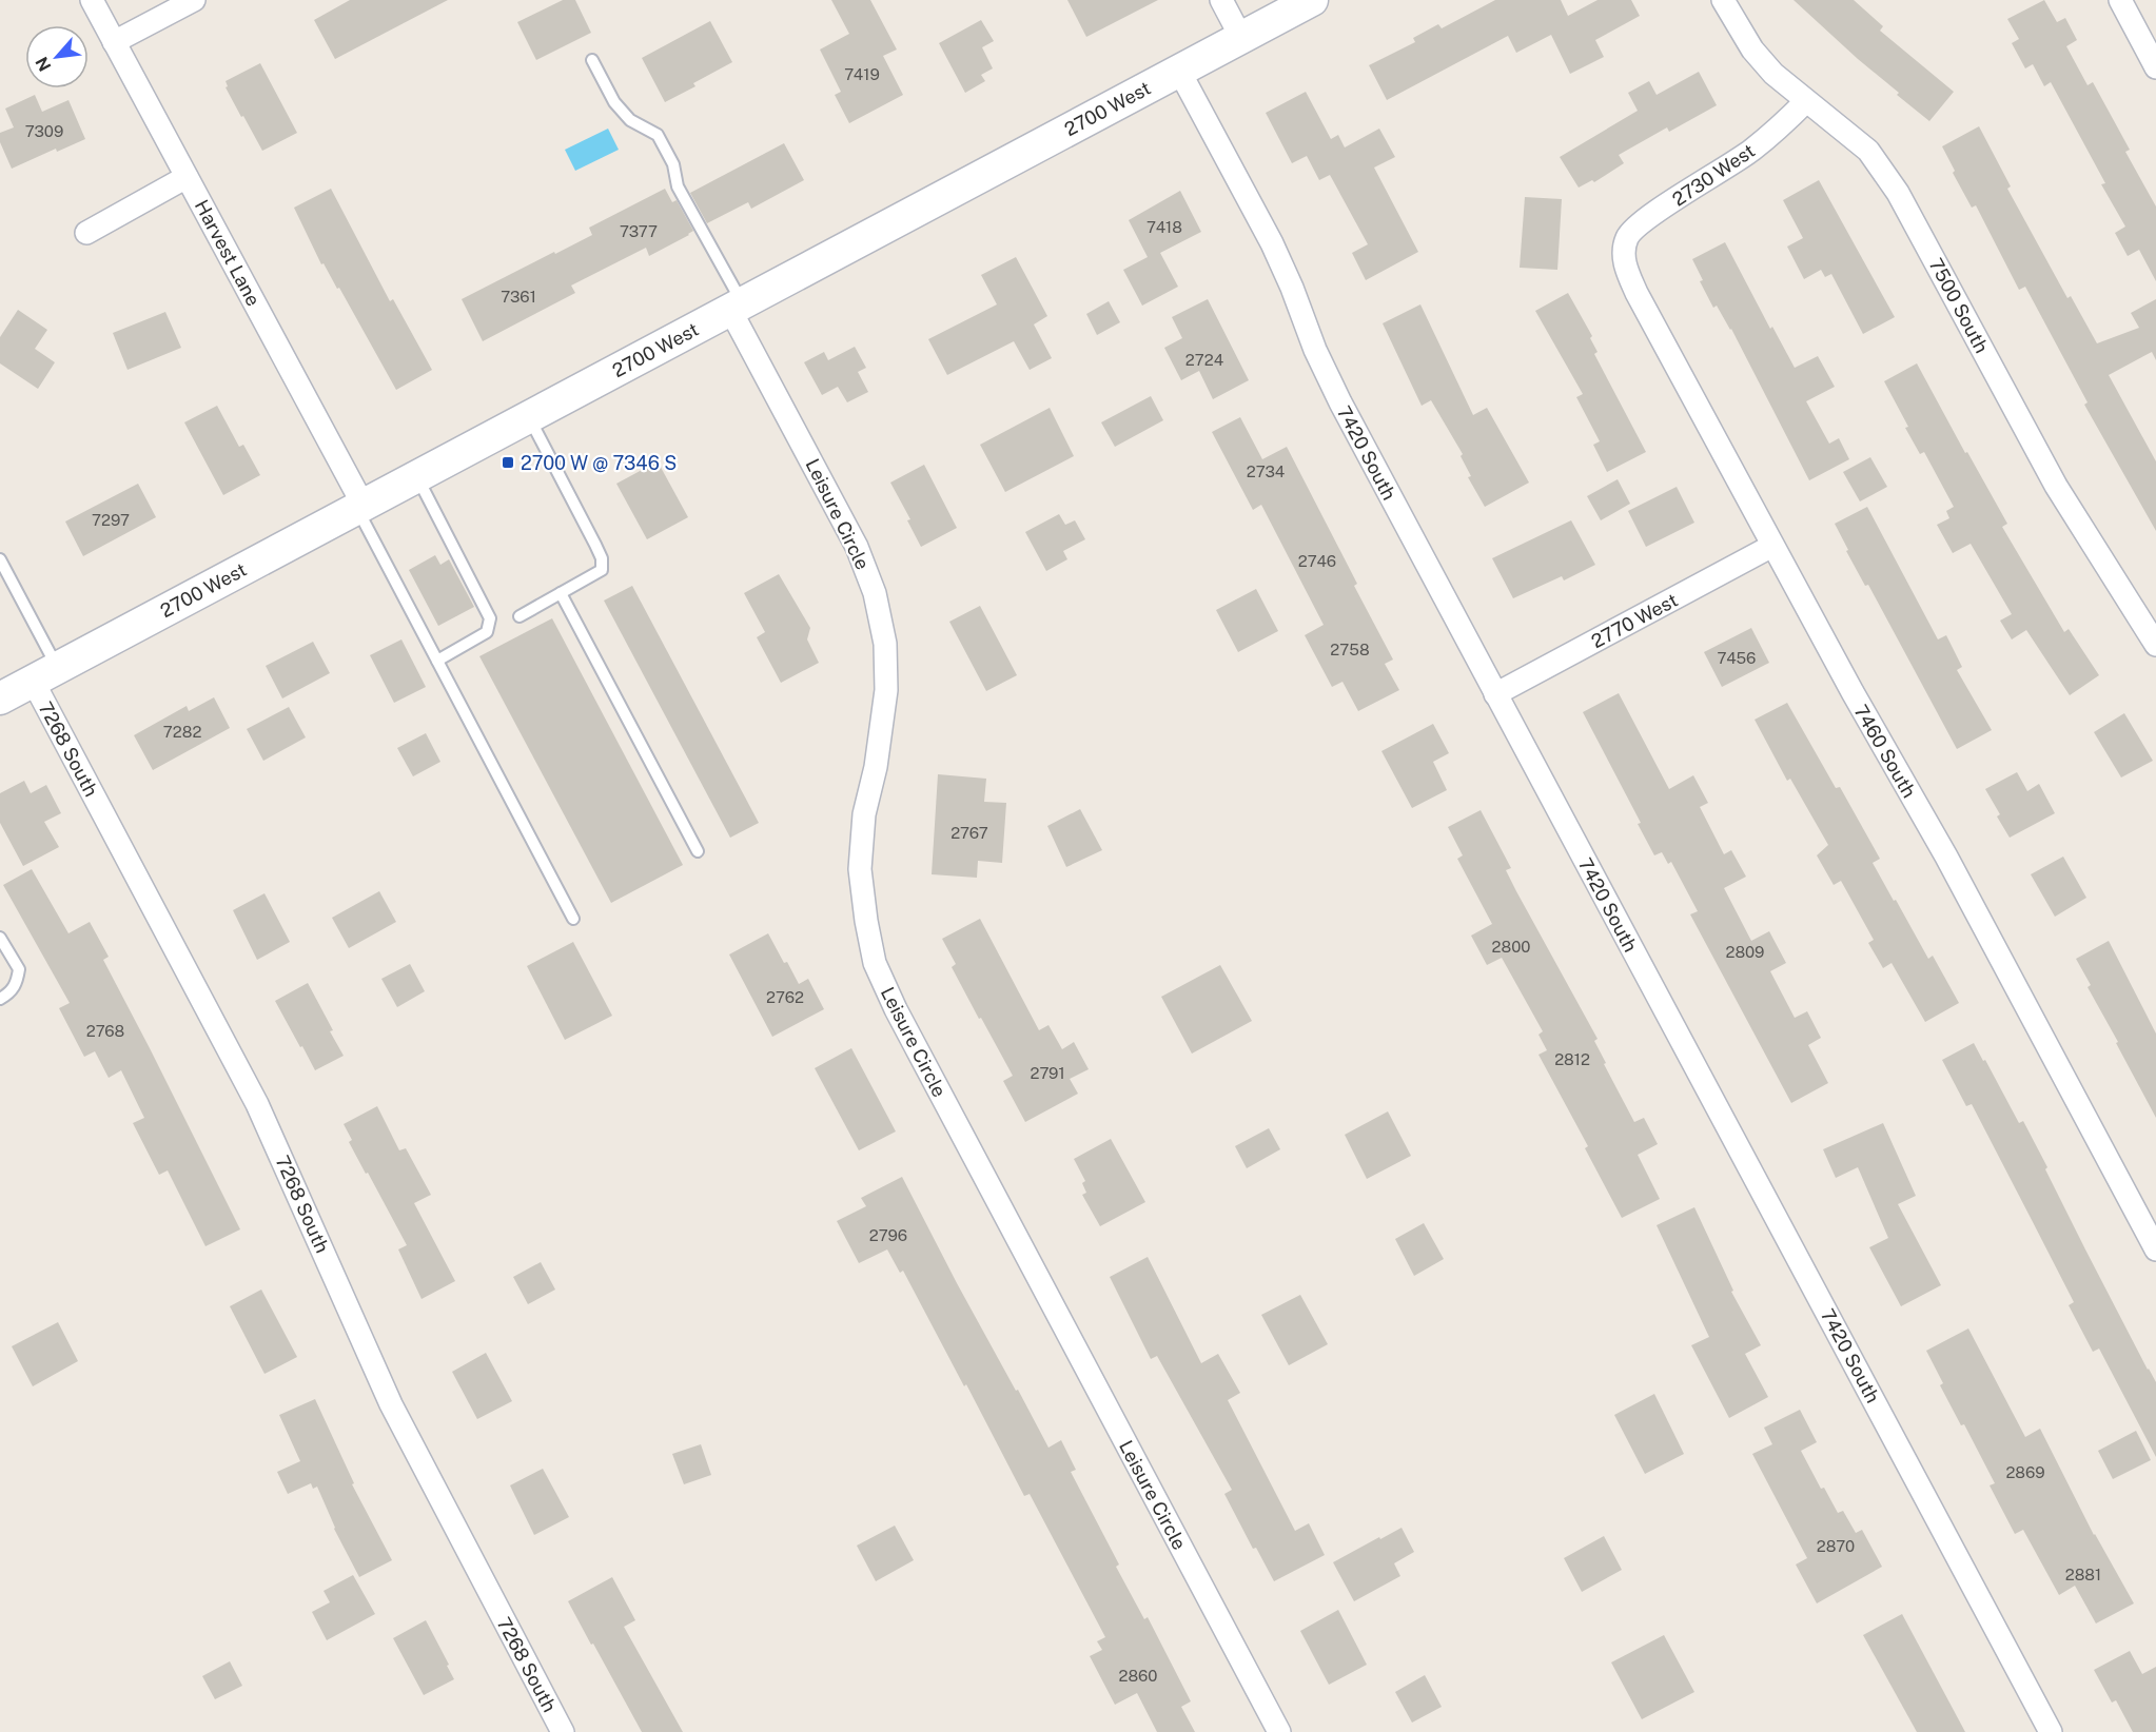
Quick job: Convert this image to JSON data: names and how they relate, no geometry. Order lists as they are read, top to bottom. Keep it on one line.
{"streets":{"main road":["2700 West"],"street":["2730 West","Harvest Lane","7500 South","7420 South","Leisure Circle","2770 West","7268 South","7460 South"]},"crossings":[["2700 West","Harvest Lane"],["2700 West","7420 South"],["2700 West","Leisure Circle"],["2700 West","7268 South"],["2730 West","7500 South"],["2730 West","7460 South"],["7420 South","2770 West"],["2770 West","7460 South"]],"places":{"transit":["2700 W @ 7346 S"]},"house_numbers":["7419","7309","7418","7377","7361","2724","2734","7297","2746","2758","7456","7282","2767","2800","2809","2762","2768","2812","2791","2796","2869","2870","2881","2860"],"north":"bottom left"}
